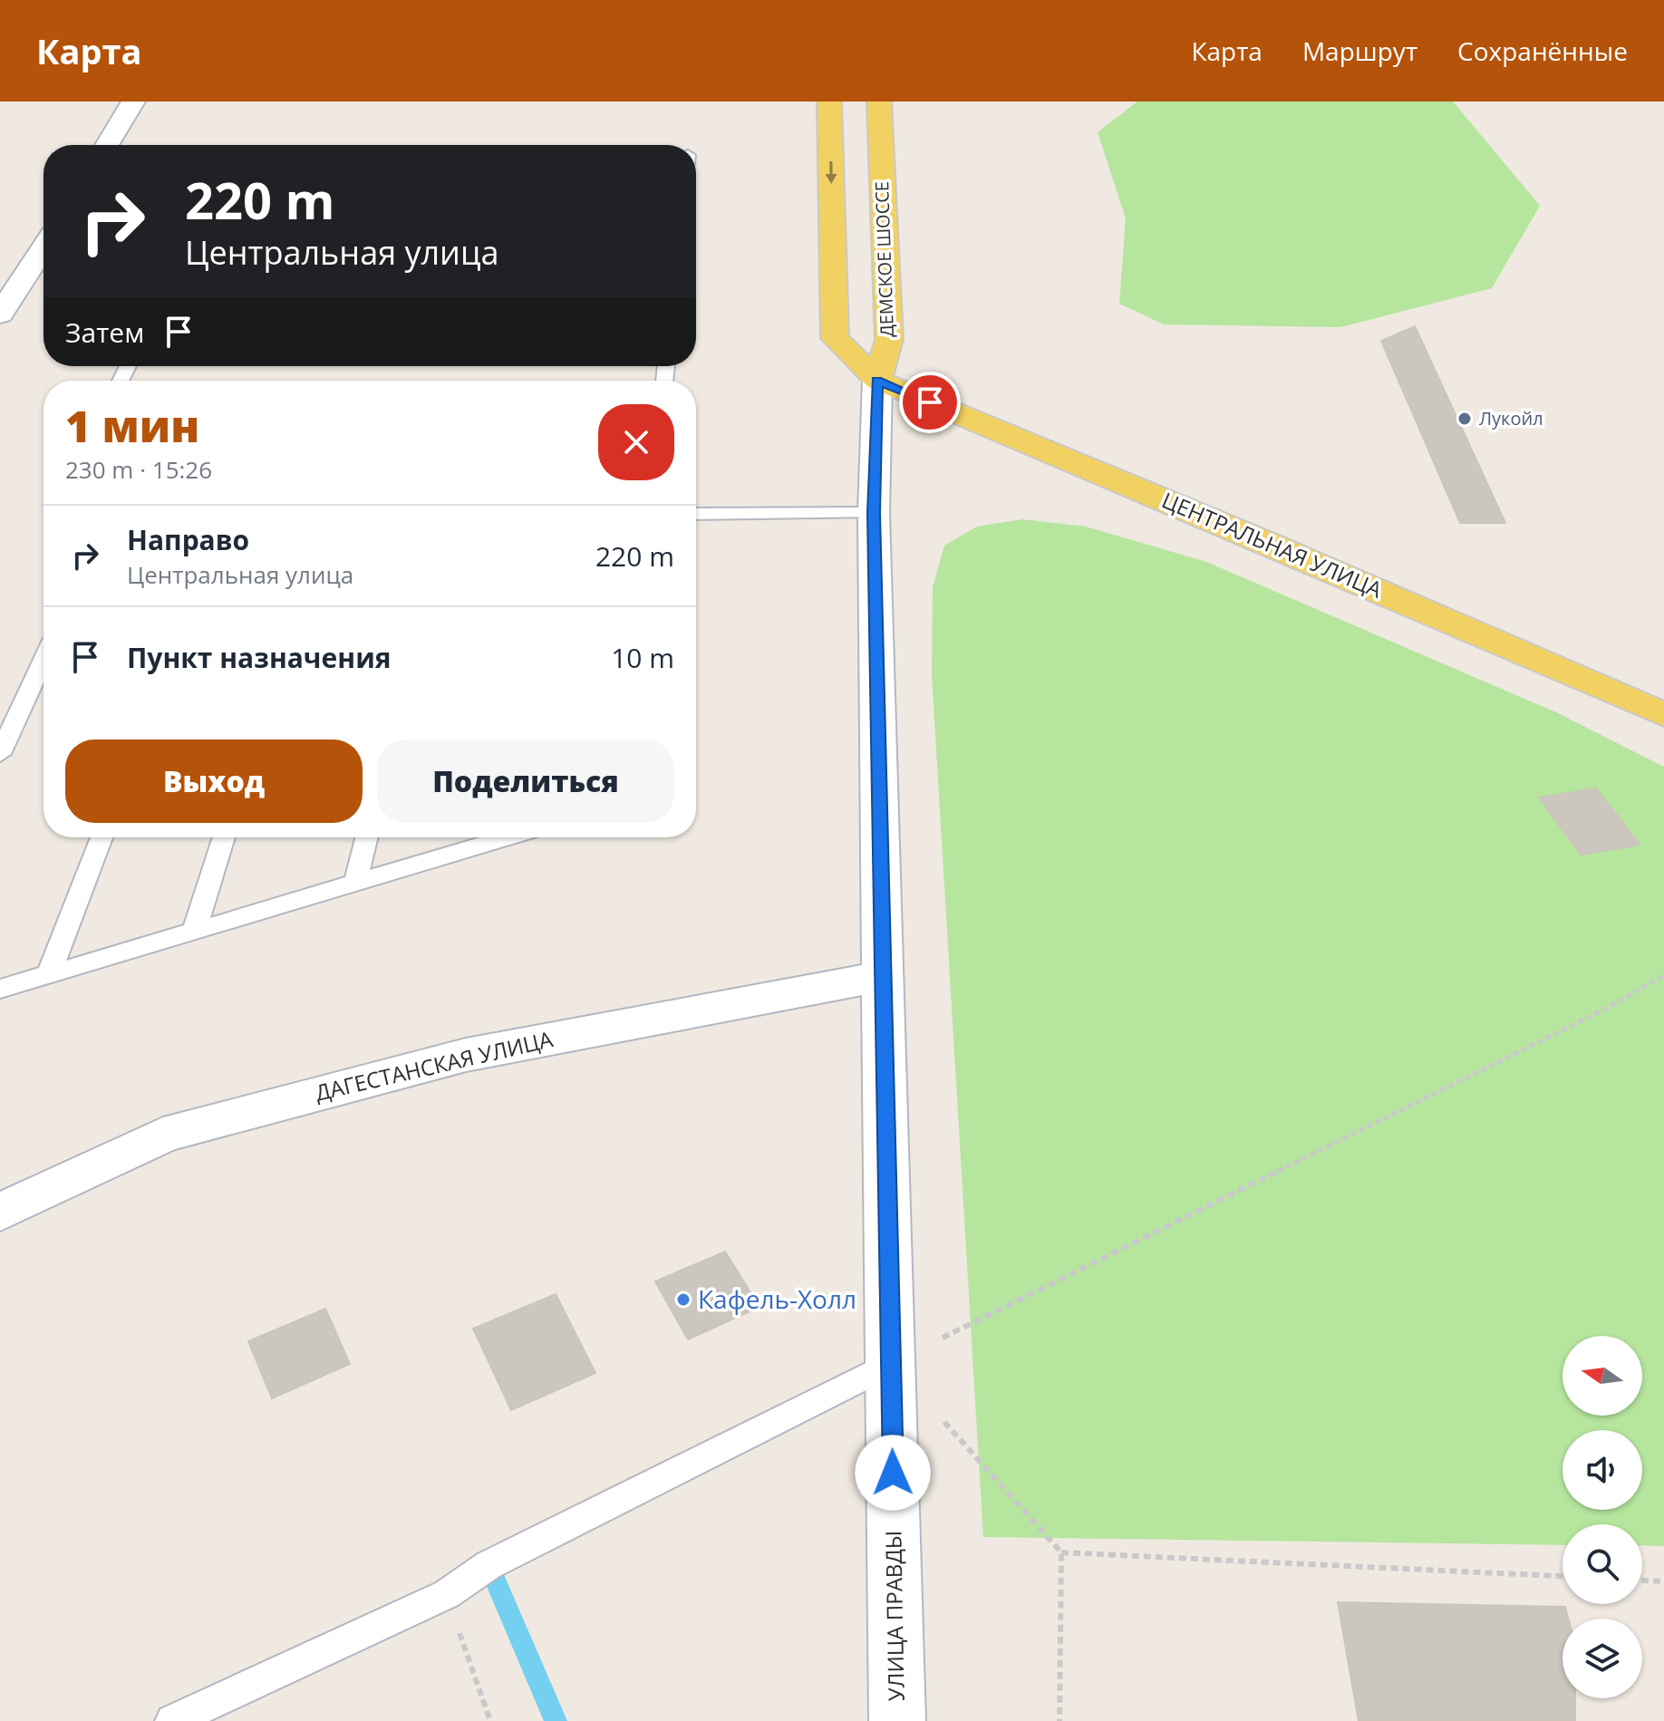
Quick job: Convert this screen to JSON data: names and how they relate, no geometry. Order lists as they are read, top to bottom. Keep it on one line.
{"streets":{"main road":["ДЕМСКОЕ ШОССЕ","ЦЕНТРАЛЬНАЯ УЛИЦА","ДАГЕСТАНСКАЯ УЛИЦА","УЛИЦА ПРАВДЫ"]},"crossings":[["ДЕМСКОЕ ШОССЕ","ЦЕНТРАЛЬНАЯ УЛИЦА"],["ДЕМСКОЕ ШОССЕ","УЛИЦА ПРАВДЫ"],["ЦЕНТРАЛЬНАЯ УЛИЦА","УЛИЦА ПРАВДЫ"],["ДАГЕСТАНСКАЯ УЛИЦА","УЛИЦА ПРАВДЫ"]],"places":["Лукойл","Кафель-Холл"],"north":"left","page":{"header":"Карта","nav":["Карта","Маршрут","Сохранённые"],"turn":["220 m","Центральная улица"],"then":"Затем","heading":["1 мин","230 m · 15:26"],"list":[{"name":"Направо","note":"Центральная улица","value":"220 m"},{"name":"Пункт назначения","value":"10 m"}],"buttons":["Выход","Поделиться"]}}
